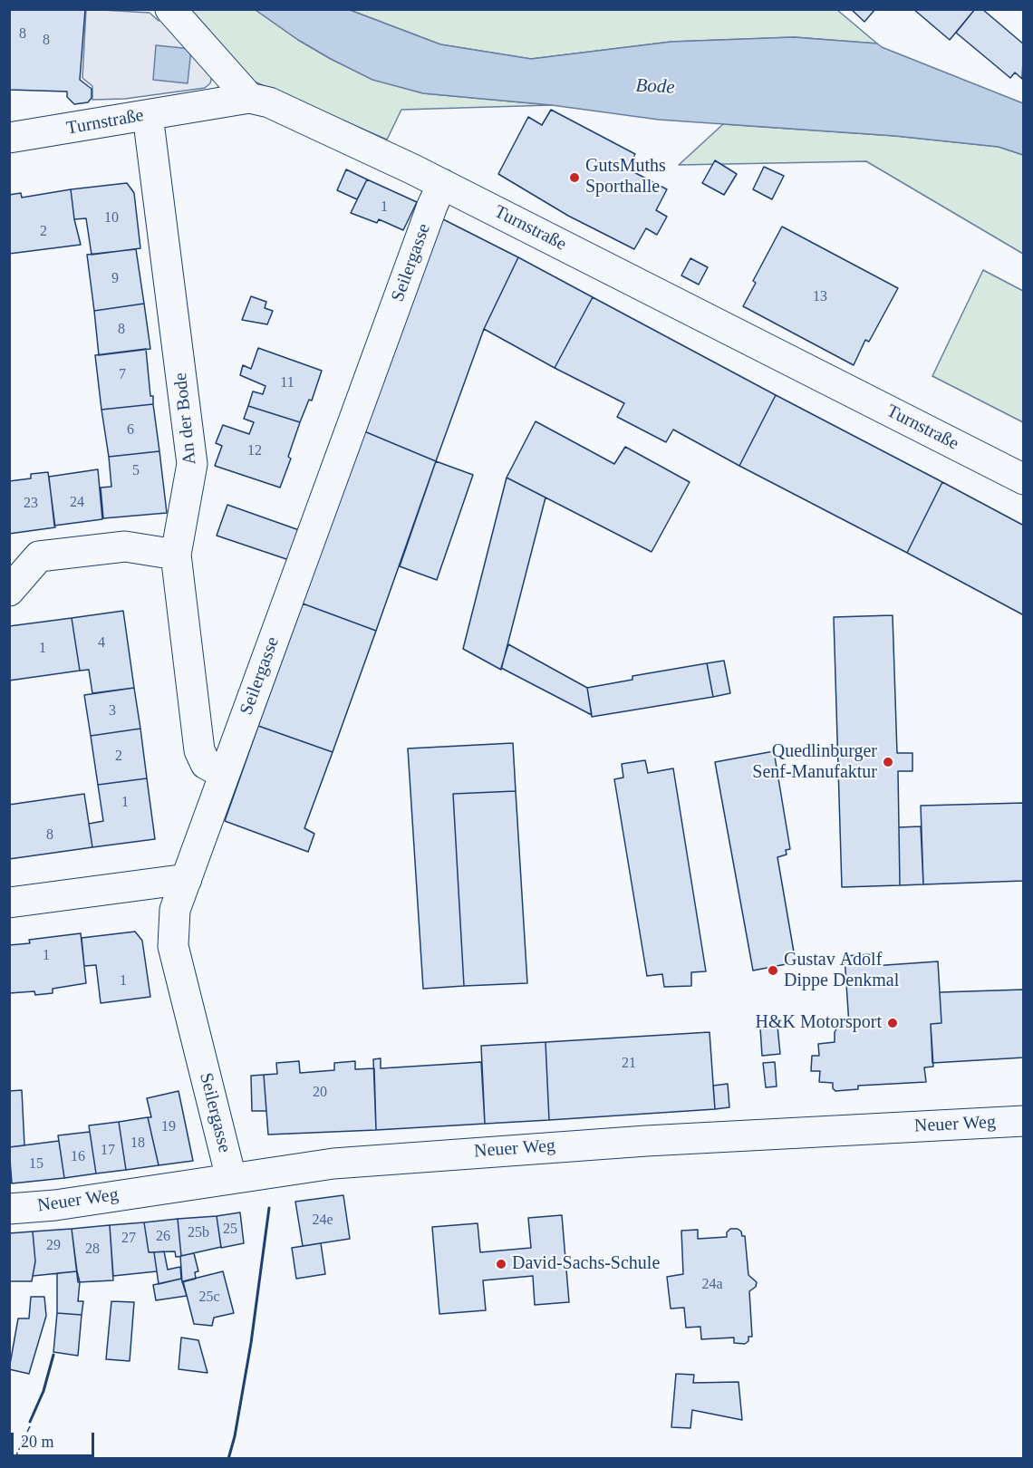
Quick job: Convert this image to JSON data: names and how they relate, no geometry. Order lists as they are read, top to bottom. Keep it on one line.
{"streets":{"street":["Turnstraße","Seilergasse","An der Bode","Neuer Weg"]},"crossings":[["Turnstraße","Seilergasse"],["Turnstraße","An der Bode"],["Seilergasse","An der Bode"],["Seilergasse","Neuer Weg"]],"water":["Bode"],"places":["GutsMuths Sporthalle","Quedlinburger Senf-Manufaktur","Gustav Adolf Dippe Denkmal","H&K Motorsport","David-Sachs-Schule"],"house_numbers":["8","8","1","10","2","9","13","8","7","11","6","12","5","24","23","4","1","3","2","1","8","1","1","21","20","19","18","17","16","15","24e","25","25b","26","27","29","28","24a","25c"],"scale_bar":"20 m"}
